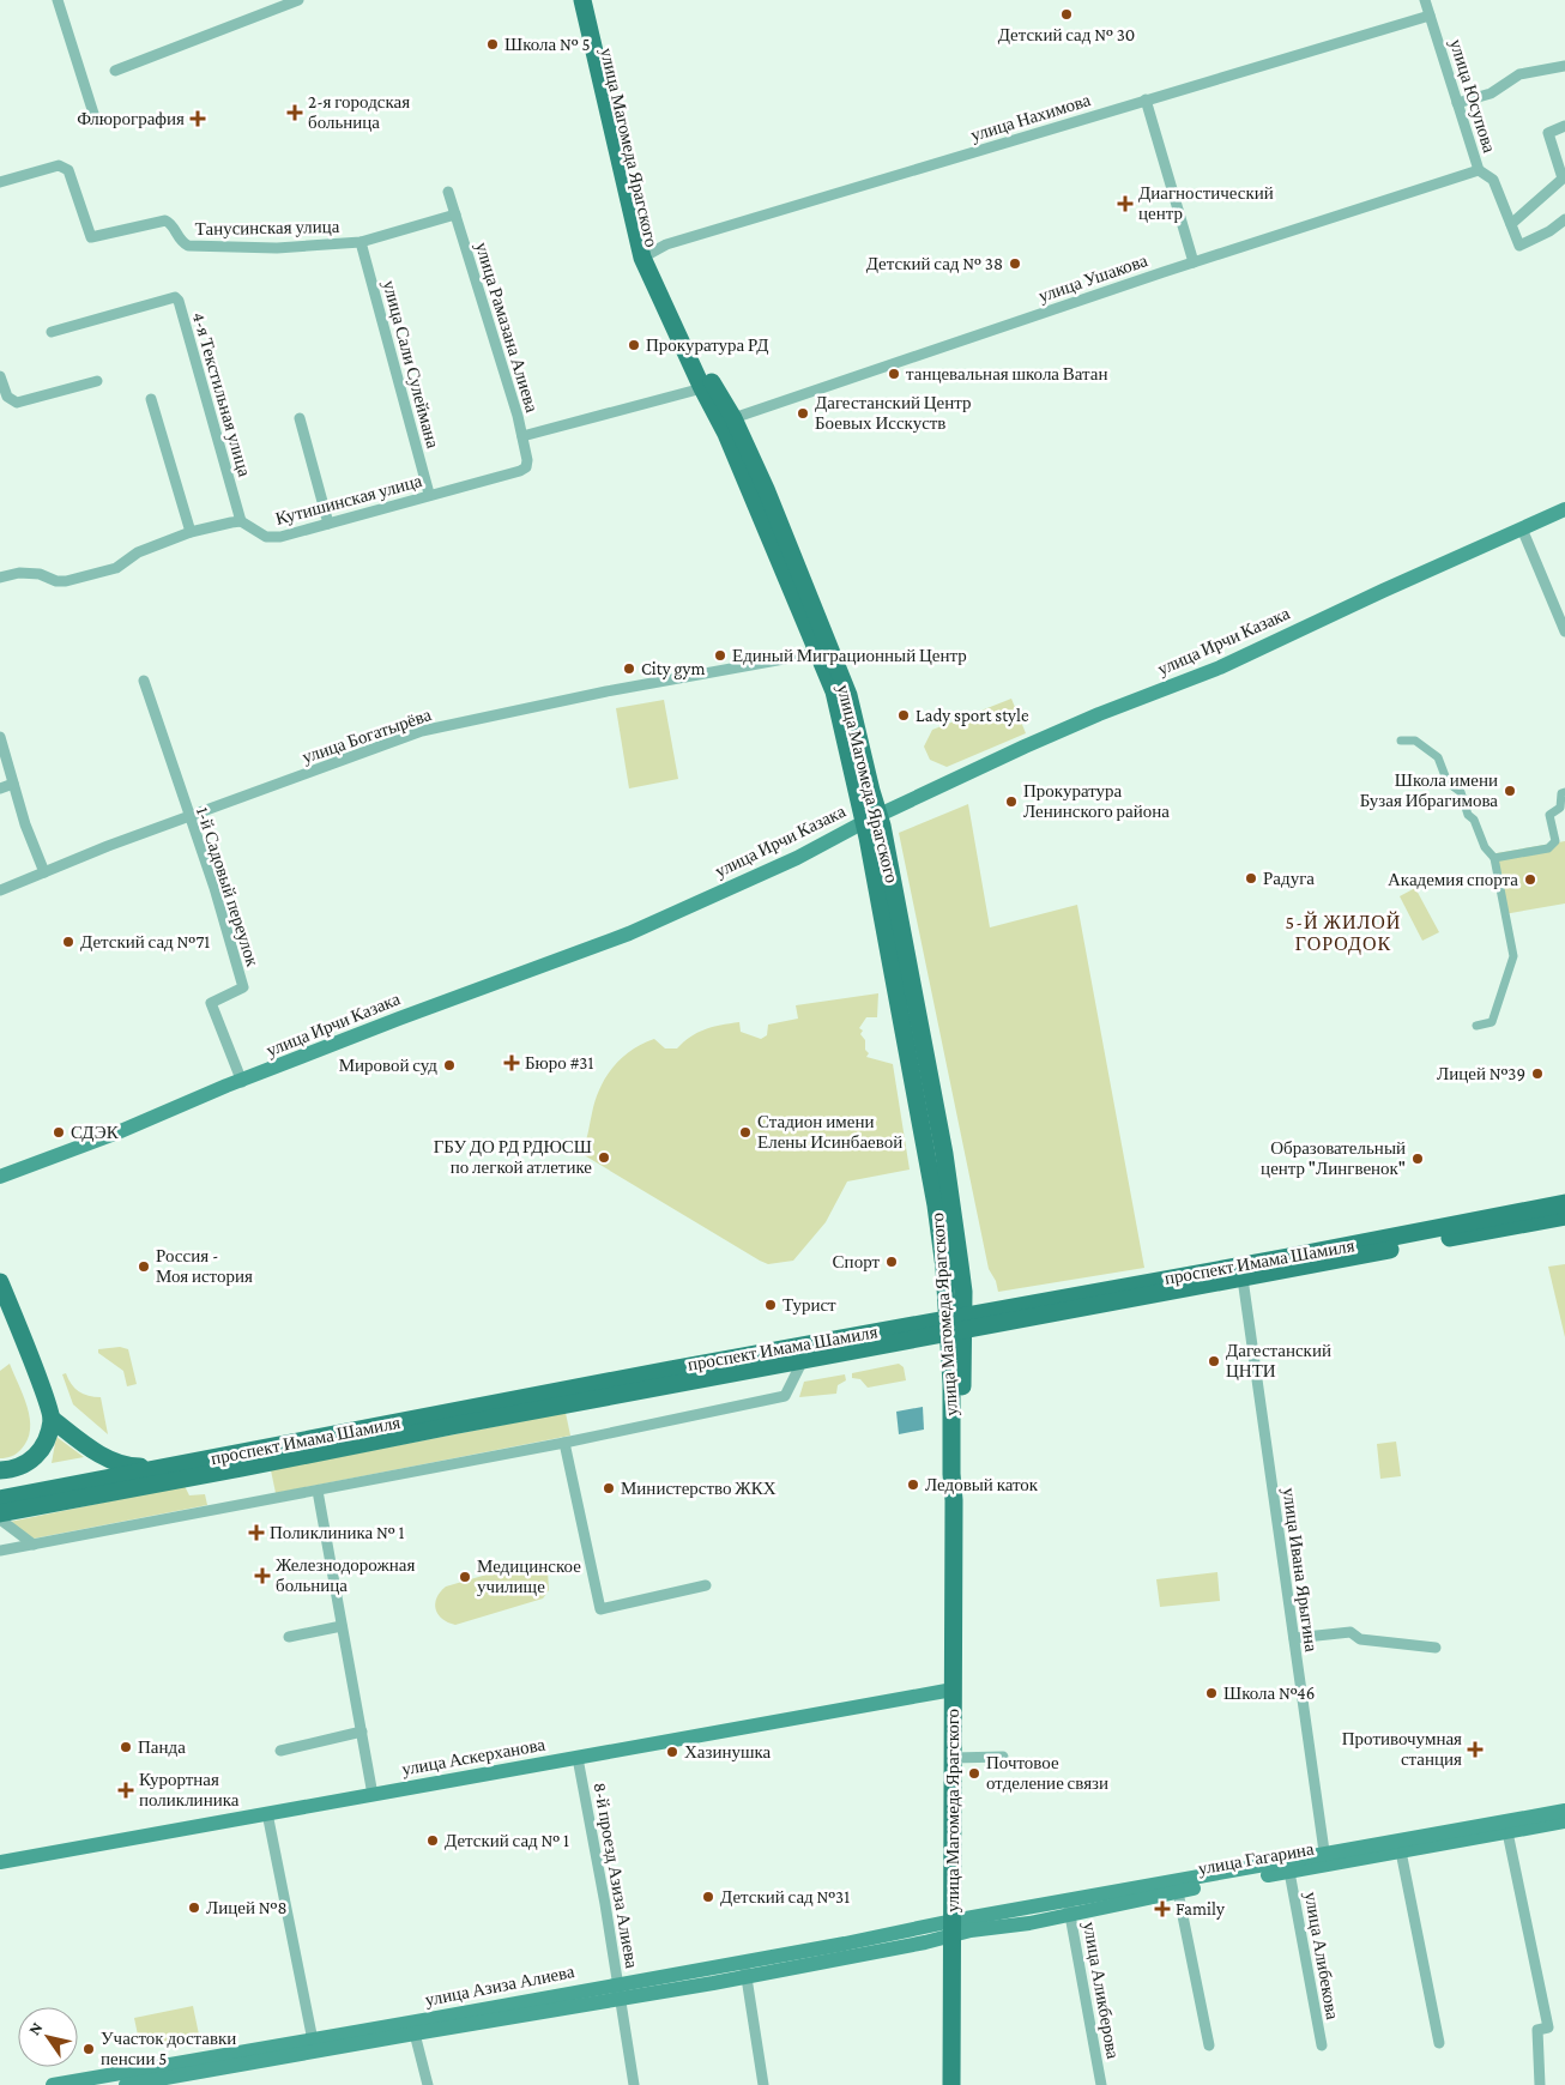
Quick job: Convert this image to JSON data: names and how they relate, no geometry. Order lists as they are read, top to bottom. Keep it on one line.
{"streets":{"main road":["улица Магомеда Ярагского","улица Ирчи Казака","проспект Имама Шамиля","улица Аскерханова","улица Гагарина","улица Азиза Алиева"],"street":["улица Юсупова","улица Нахимова","Танусинская улица","улица Ушакова","улица Рамазана Алиева","улица Сали Сулеймана","4-я Текстильная улица","Кутишинская улица","улица Богатырёва","1-й Садовый переулок","улица Ивана Ярыгина","8-й проезд Азиза Алиева","улица Алибекова","улица Аликберова"]},"crossings":[["улица Юсупова","улица Нахимова"],["улица Юсупова","улица Ушакова"],["улица Нахимова","улица Магомеда Ярагского"],["улица Магомеда Ярагского","улица Ушакова"],["улица Магомеда Ярагского","улица Ирчи Казака"],["улица Магомеда Ярагского","улица Богатырёва"],["улица Магомеда Ярагского","проспект Имама Шамиля"],["улица Магомеда Ярагского","улица Аскерханова"],["улица Магомеда Ярагского","улица Гагарина"],["улица Магомеда Ярагского","улица Азиза Алиева"],["Танусинская улица","улица Рамазана Алиева"],["Танусинская улица","улица Сали Сулеймана"],["улица Рамазана Алиева","Кутишинская улица"],["улица Сали Сулеймана","Кутишинская улица"],["4-я Текстильная улица","Кутишинская улица"],["улица Ирчи Казака","1-й Садовый переулок"],["улица Богатырёва","1-й Садовый переулок"],["проспект Имама Шамиля","улица Ивана Ярыгина"],["улица Ивана Ярыгина","улица Гагарина"],["улица Аскерханова","8-й проезд Азиза Алиева"],["улица Гагарина","улица Алибекова"],["улица Гагарина","улица Азиза Алиева"],["улица Гагарина","улица Аликберова"],["8-й проезд Азиза Алиева","улица Азиза Алиева"]],"districts":["5-Й ЖИЛОЙ ГОРОДОК"],"places":{"other":["Детский сад № 30","Школа № 5","Детский сад № 38","Прокуратура РД","танцевальная школа Ватан","Дагестанский Центр Боевых Исскуств","Единый Миграционный Центр","City gym","Lady sport style","Школа имени Бузая Ибрагимова","Прокуратура Ленинского района","Радуга","Академия спорта","Детский сад №71","Мировой суд","Лицей №39","СДЭК","Стадион имени Елены Исинбаевой","ГБУ ДО РД РДЮСШ по легкой атлетике","Образовательный центр \"Лингвенок\"","Спорт","Россия - Моя история","Турист","Дагестанский ЦНТИ","Ледовый каток","Министерство ЖКХ","Медицинское училище","Школа №46","Панда","Хазинушка","Почтовое отделение связи","Детский сад № 1","Детский сад №31","Лицей №8","Участок доставки пенсии 5"],"health":["2-я городская больница","Флюрография","Диагностический центр","Бюро #31","Поликлиника № 1","Железнодорожная больница","Противочумная станция","Курортная поликлиника","Family"]},"north":"top left"}
